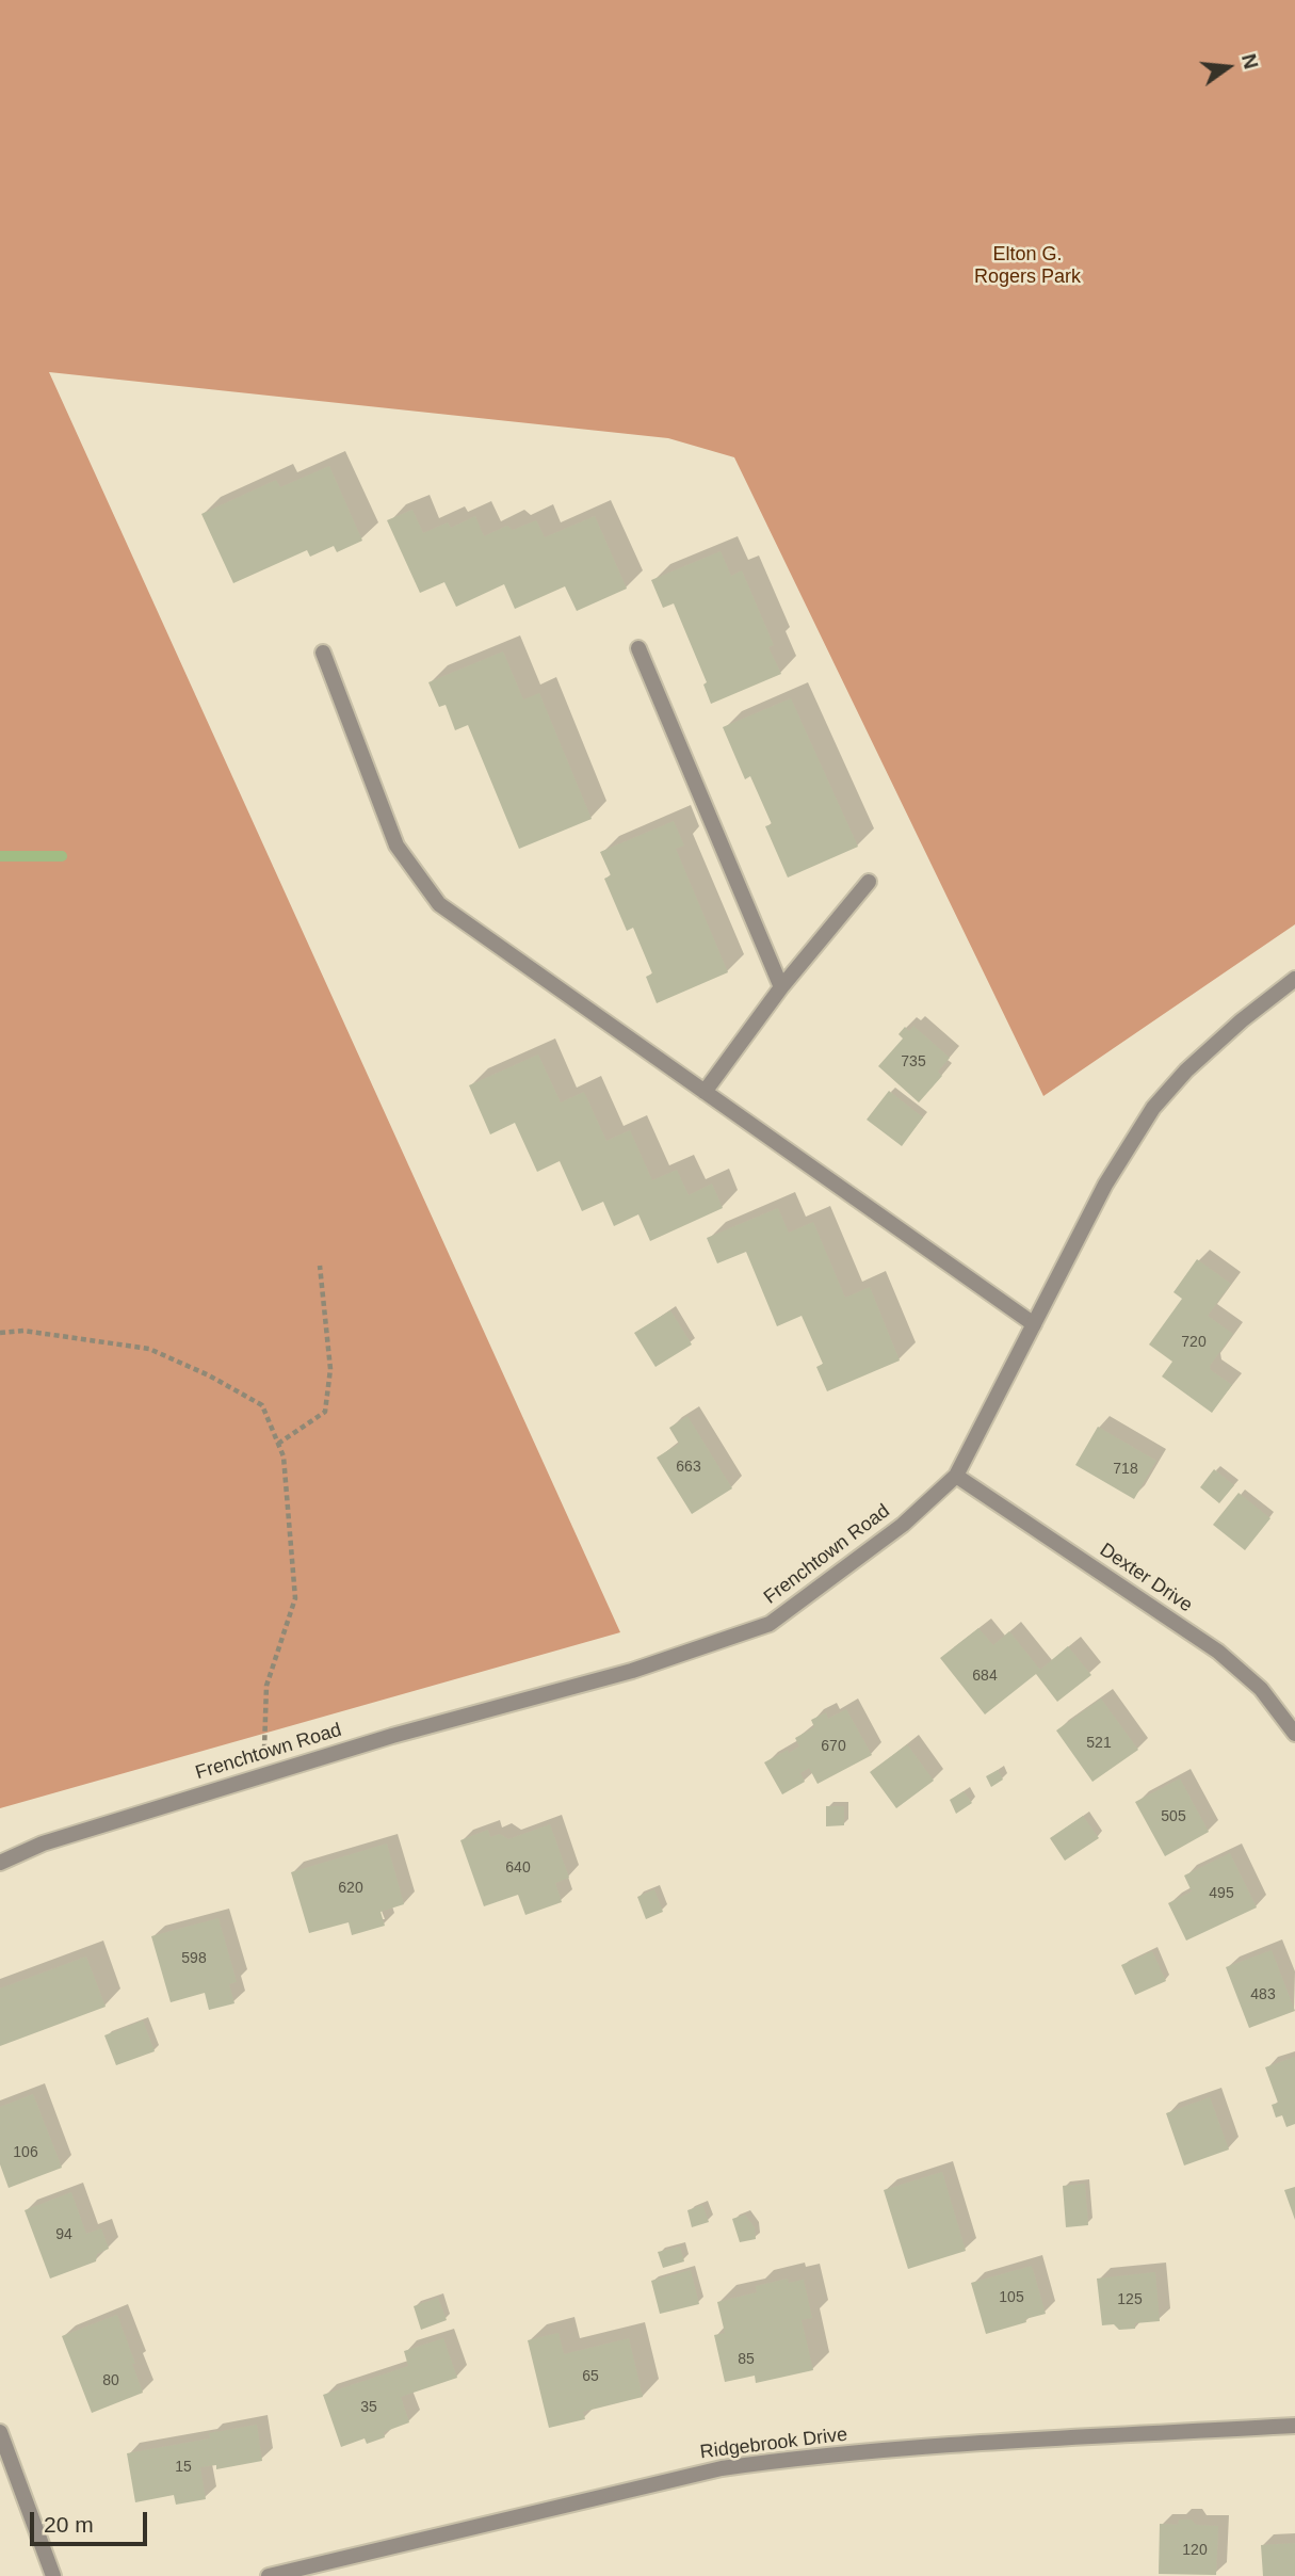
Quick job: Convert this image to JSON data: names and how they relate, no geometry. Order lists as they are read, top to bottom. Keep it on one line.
{"streets":{"street":["Frenchtown Road","Dexter Drive","Ridgebrook Drive"]},"crossings":[["Frenchtown Road","Dexter Drive"]],"parks":["Elton G. Rogers Park"],"house_numbers":["735","720","663","718","684","521","670","505","640","620","495","598","483","106","94","105","125","85","65","80","35","15","120"],"scale_bar":"20 m","north":"right"}
